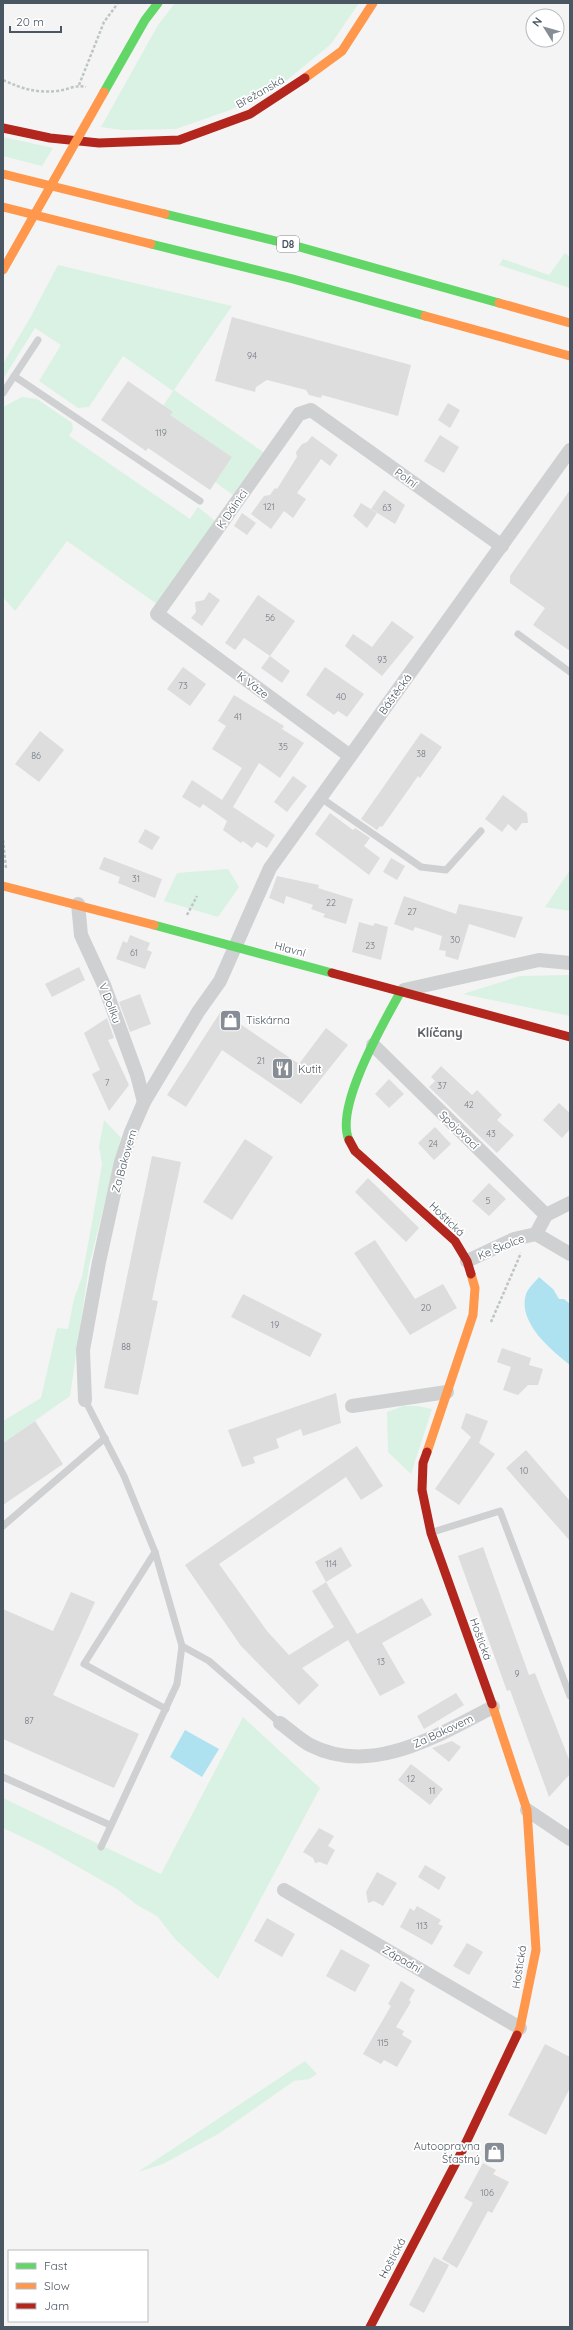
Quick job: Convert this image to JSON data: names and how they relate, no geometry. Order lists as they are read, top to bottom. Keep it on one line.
{"streets":{"main road":["Břežanská","D8","Hlavní","Hoštická"],"street":["Polní","K Dálnici","K Váze","Báštěcká","V Dolíku","Spojovací","Za Bakovem","Ke Školce","Západní"]},"crossings":[["Polní","K Dálnici"],["Polní","Báštěcká"],["K Dálnici","K Váze"],["K Váze","Báštěcká"],["Báštěcká","Hlavní"],["Báštěcká","Za Bakovem"],["Hlavní","V Dolíku"],["Hlavní","Za Bakovem"],["Hlavní","Hoštická"],["V Dolíku","Za Bakovem"],["Spojovací","Hoštická"],["Spojovací","Ke Školce"],["Za Bakovem","Hoštická"],["Hoštická","Ke Školce"],["Hoštická","Západní"]],"districts":["Klíčany"],"places":{"shop":["Tiskárna","Autoopravna Šťastný"],"restaurant":["Kutit"]},"house_numbers":["94","119","121","63","56","93","73","40","41","35","38","86","31","22","27","30","23","61","21","7","37","42","43","24","5","20","19","88","10","114","13","9","87","12","11","113","115","106"],"legend":["Fast","Slow","Jam"],"scale_bar":"20 m","north":"top left"}
